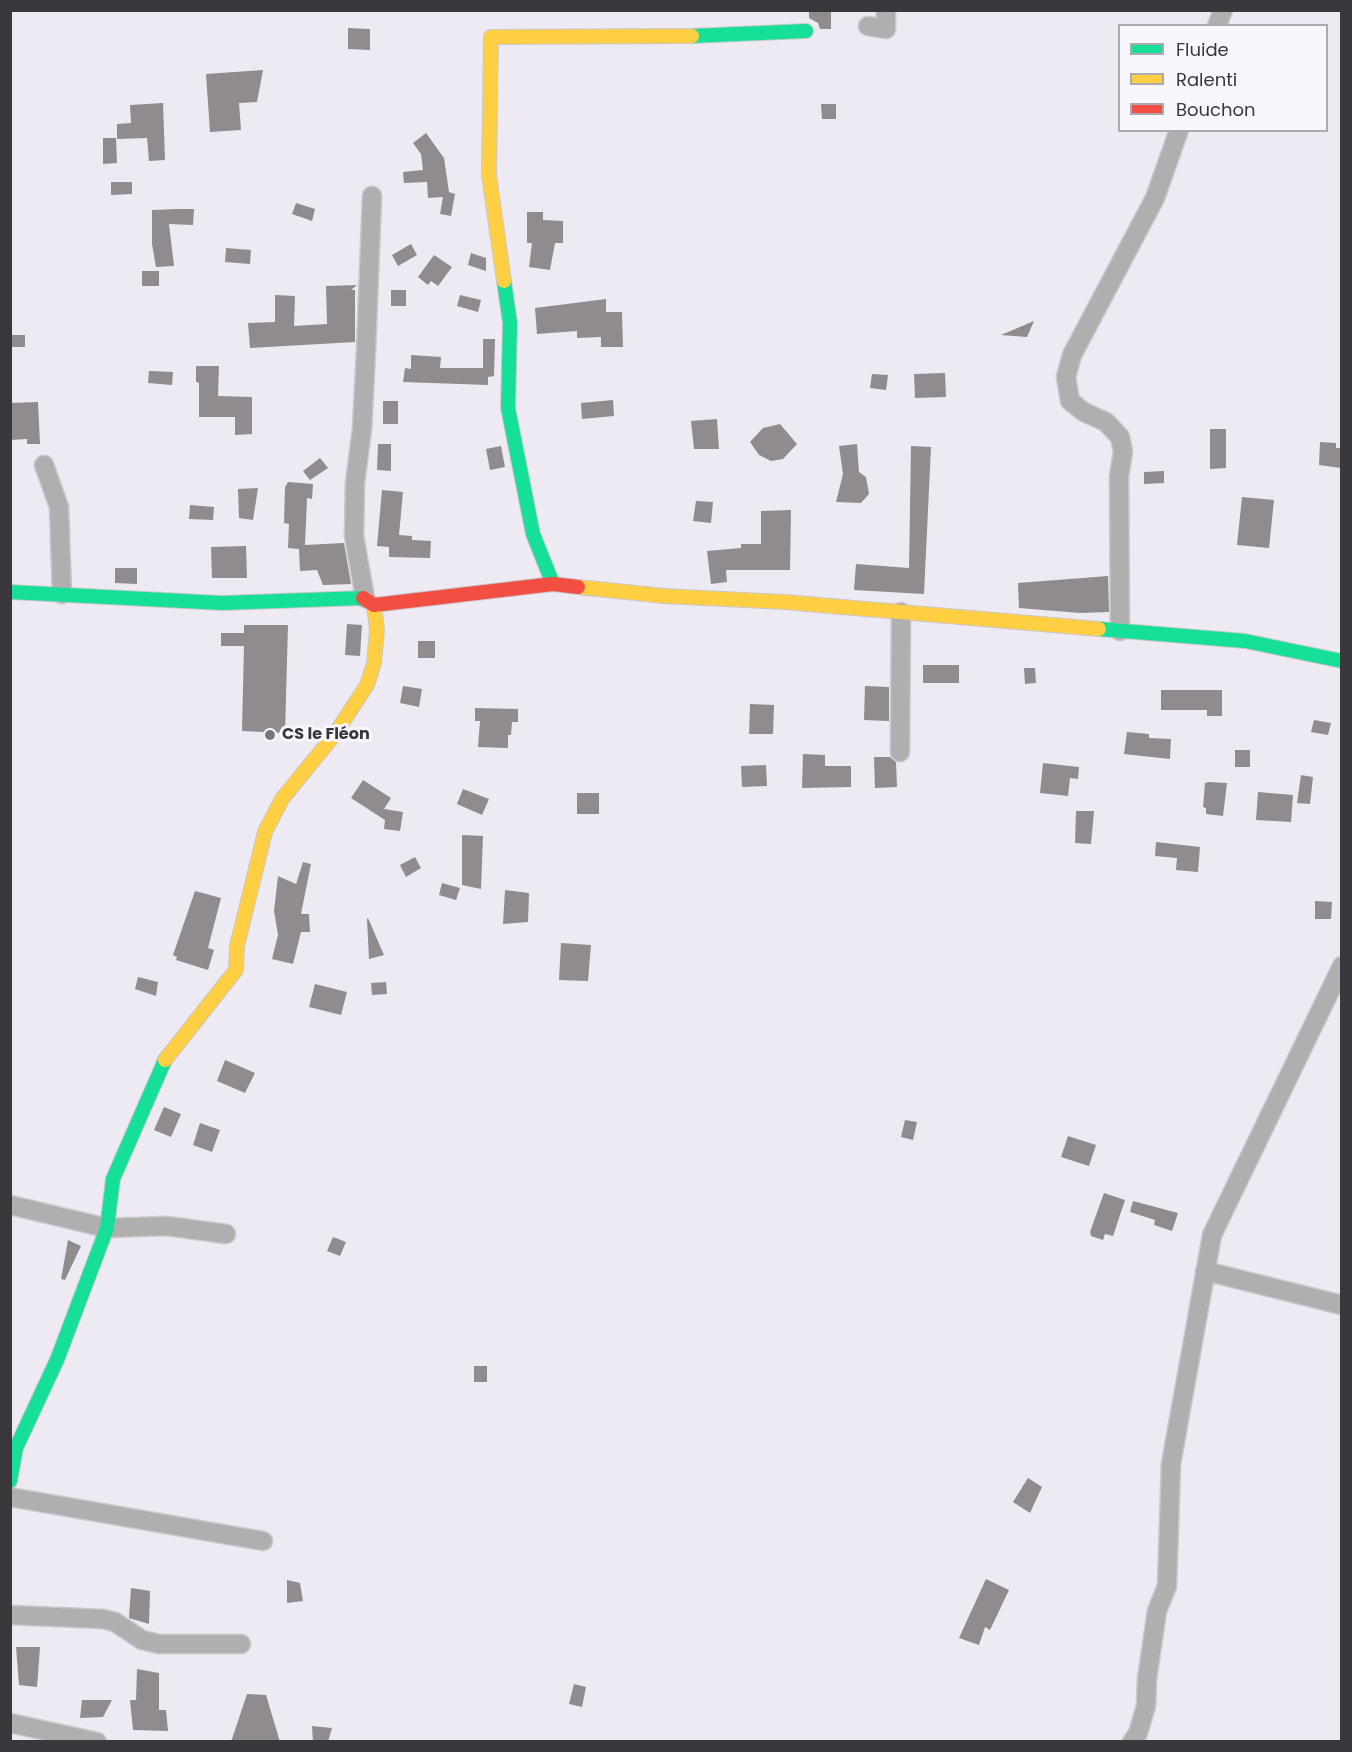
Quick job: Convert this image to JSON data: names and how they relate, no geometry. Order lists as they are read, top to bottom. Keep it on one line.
{"places":["CS le Fléon"],"legend":["Fluide","Ralenti","Bouchon"]}
